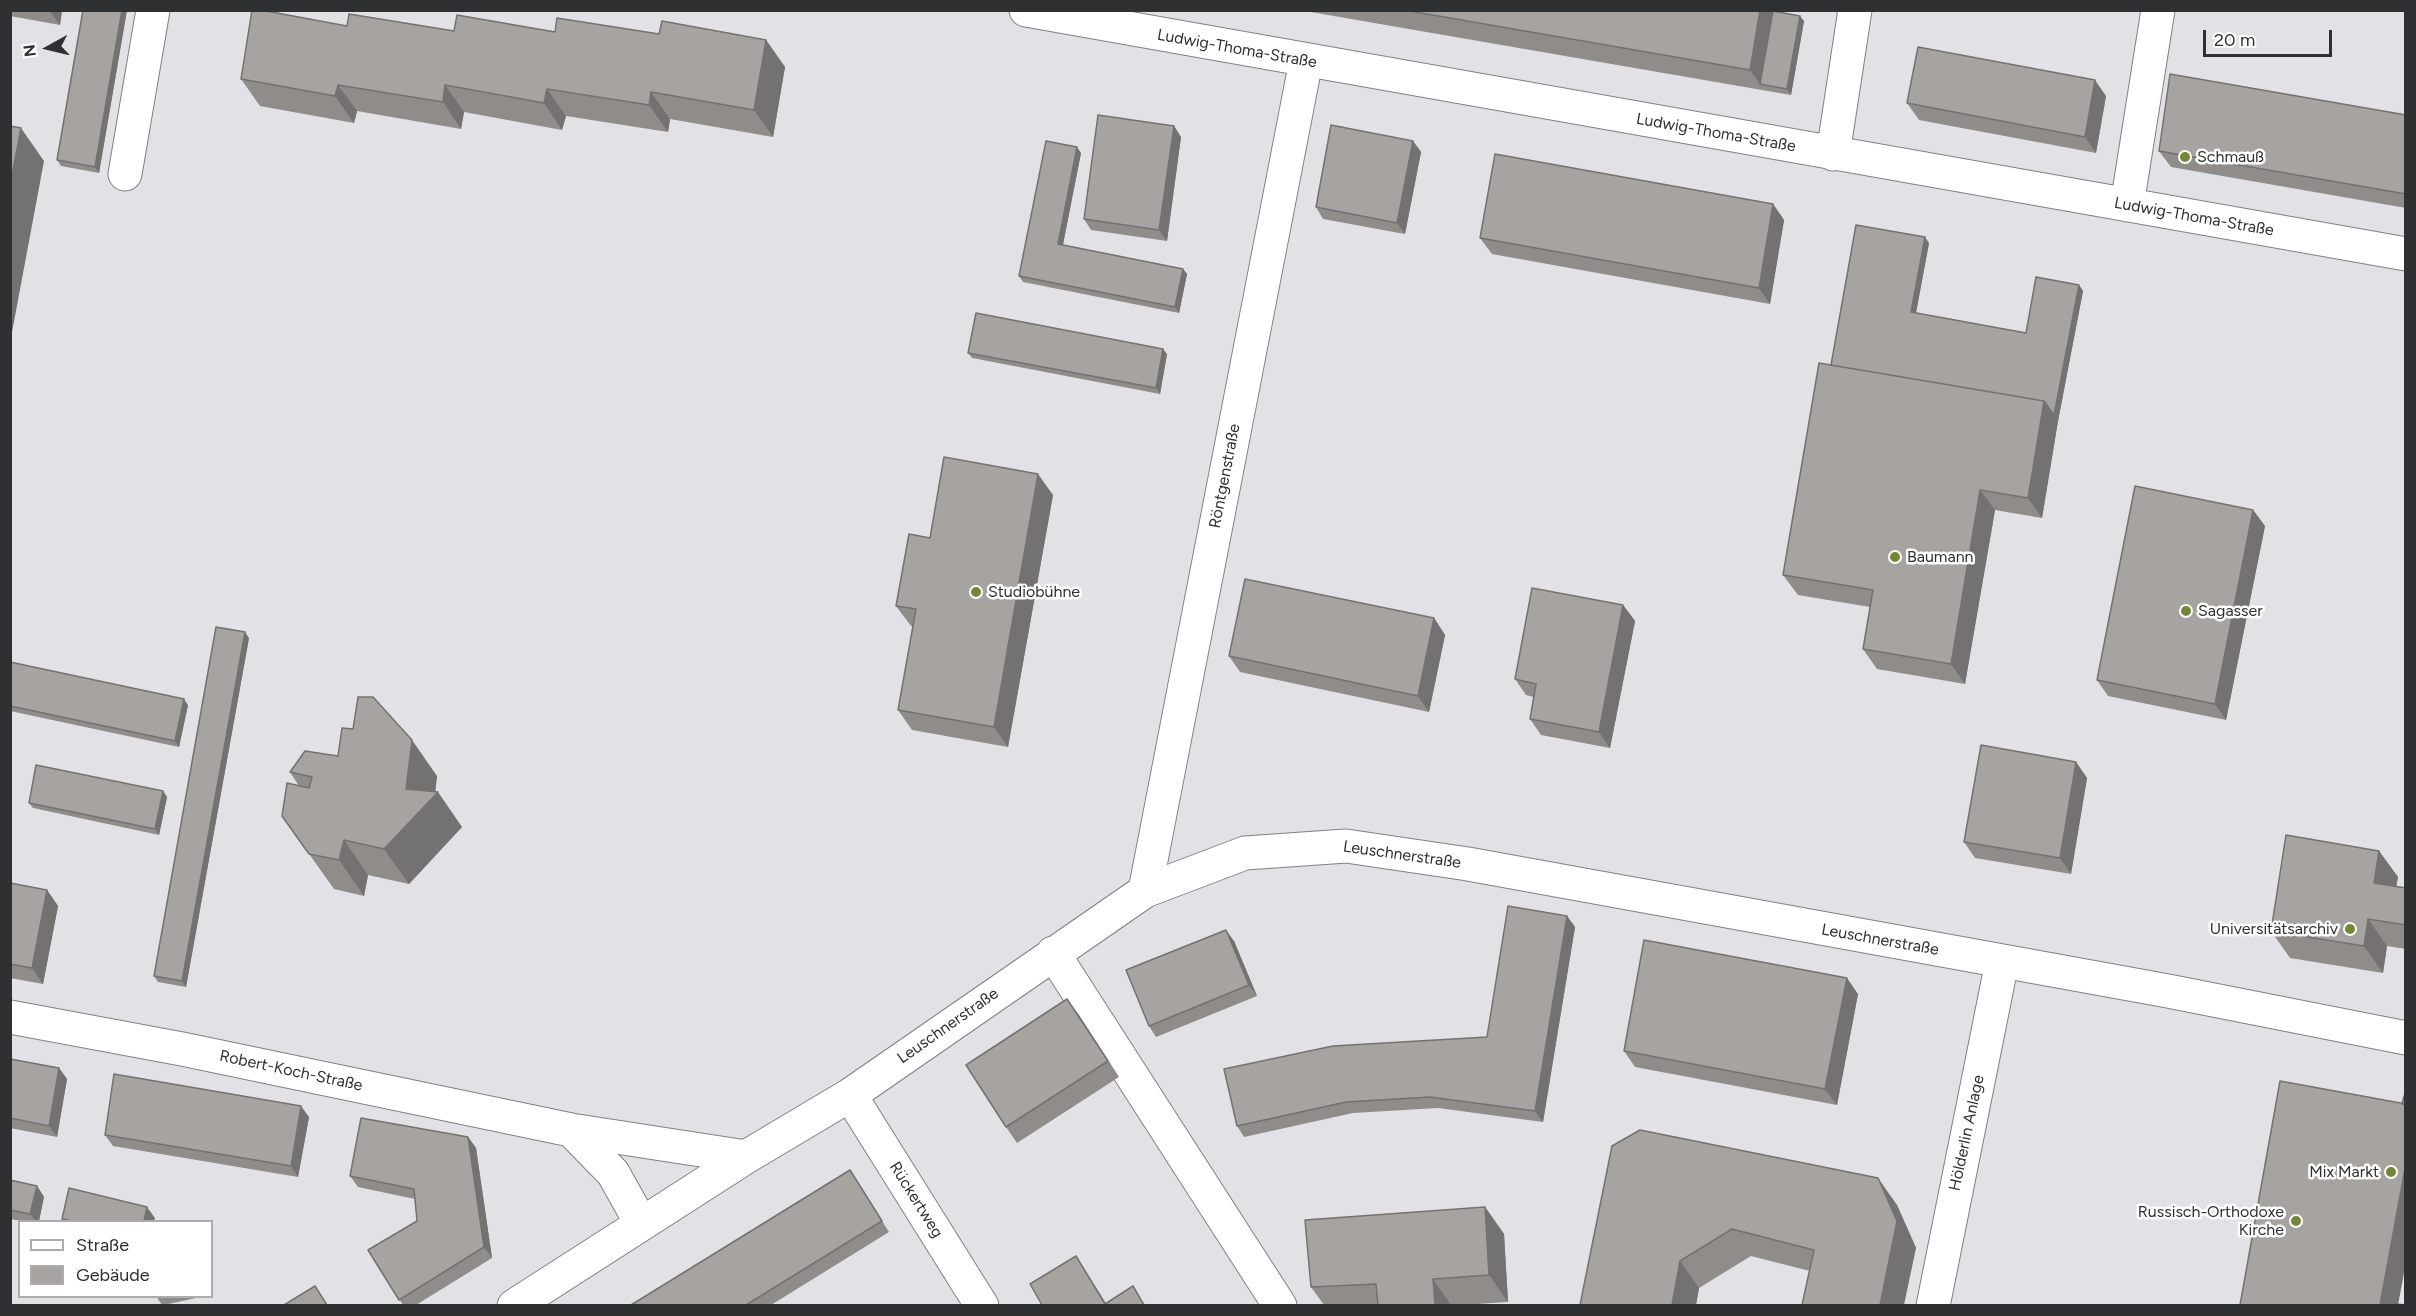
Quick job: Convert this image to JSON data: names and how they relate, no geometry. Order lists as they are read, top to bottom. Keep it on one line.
{"streets":{"street":["Ludwig-Thoma-Straße","Röntgenstraße","Leuschnerstraße","Robert-Koch-Straße","Hölderlin Anlage","Rückertweg"]},"crossings":[["Ludwig-Thoma-Straße","Röntgenstraße"],["Röntgenstraße","Leuschnerstraße"],["Leuschnerstraße","Robert-Koch-Straße"],["Leuschnerstraße","Hölderlin Anlage"],["Leuschnerstraße","Rückertweg"]],"places":["Schmauß","Baumann","Studiobühne","Sagasser","Universitätsarchiv","Mix Markt","Russisch-Orthodoxe Kirche"],"legend":["Straße","Gebäude"],"scale_bar":"20 m","north":"left"}
